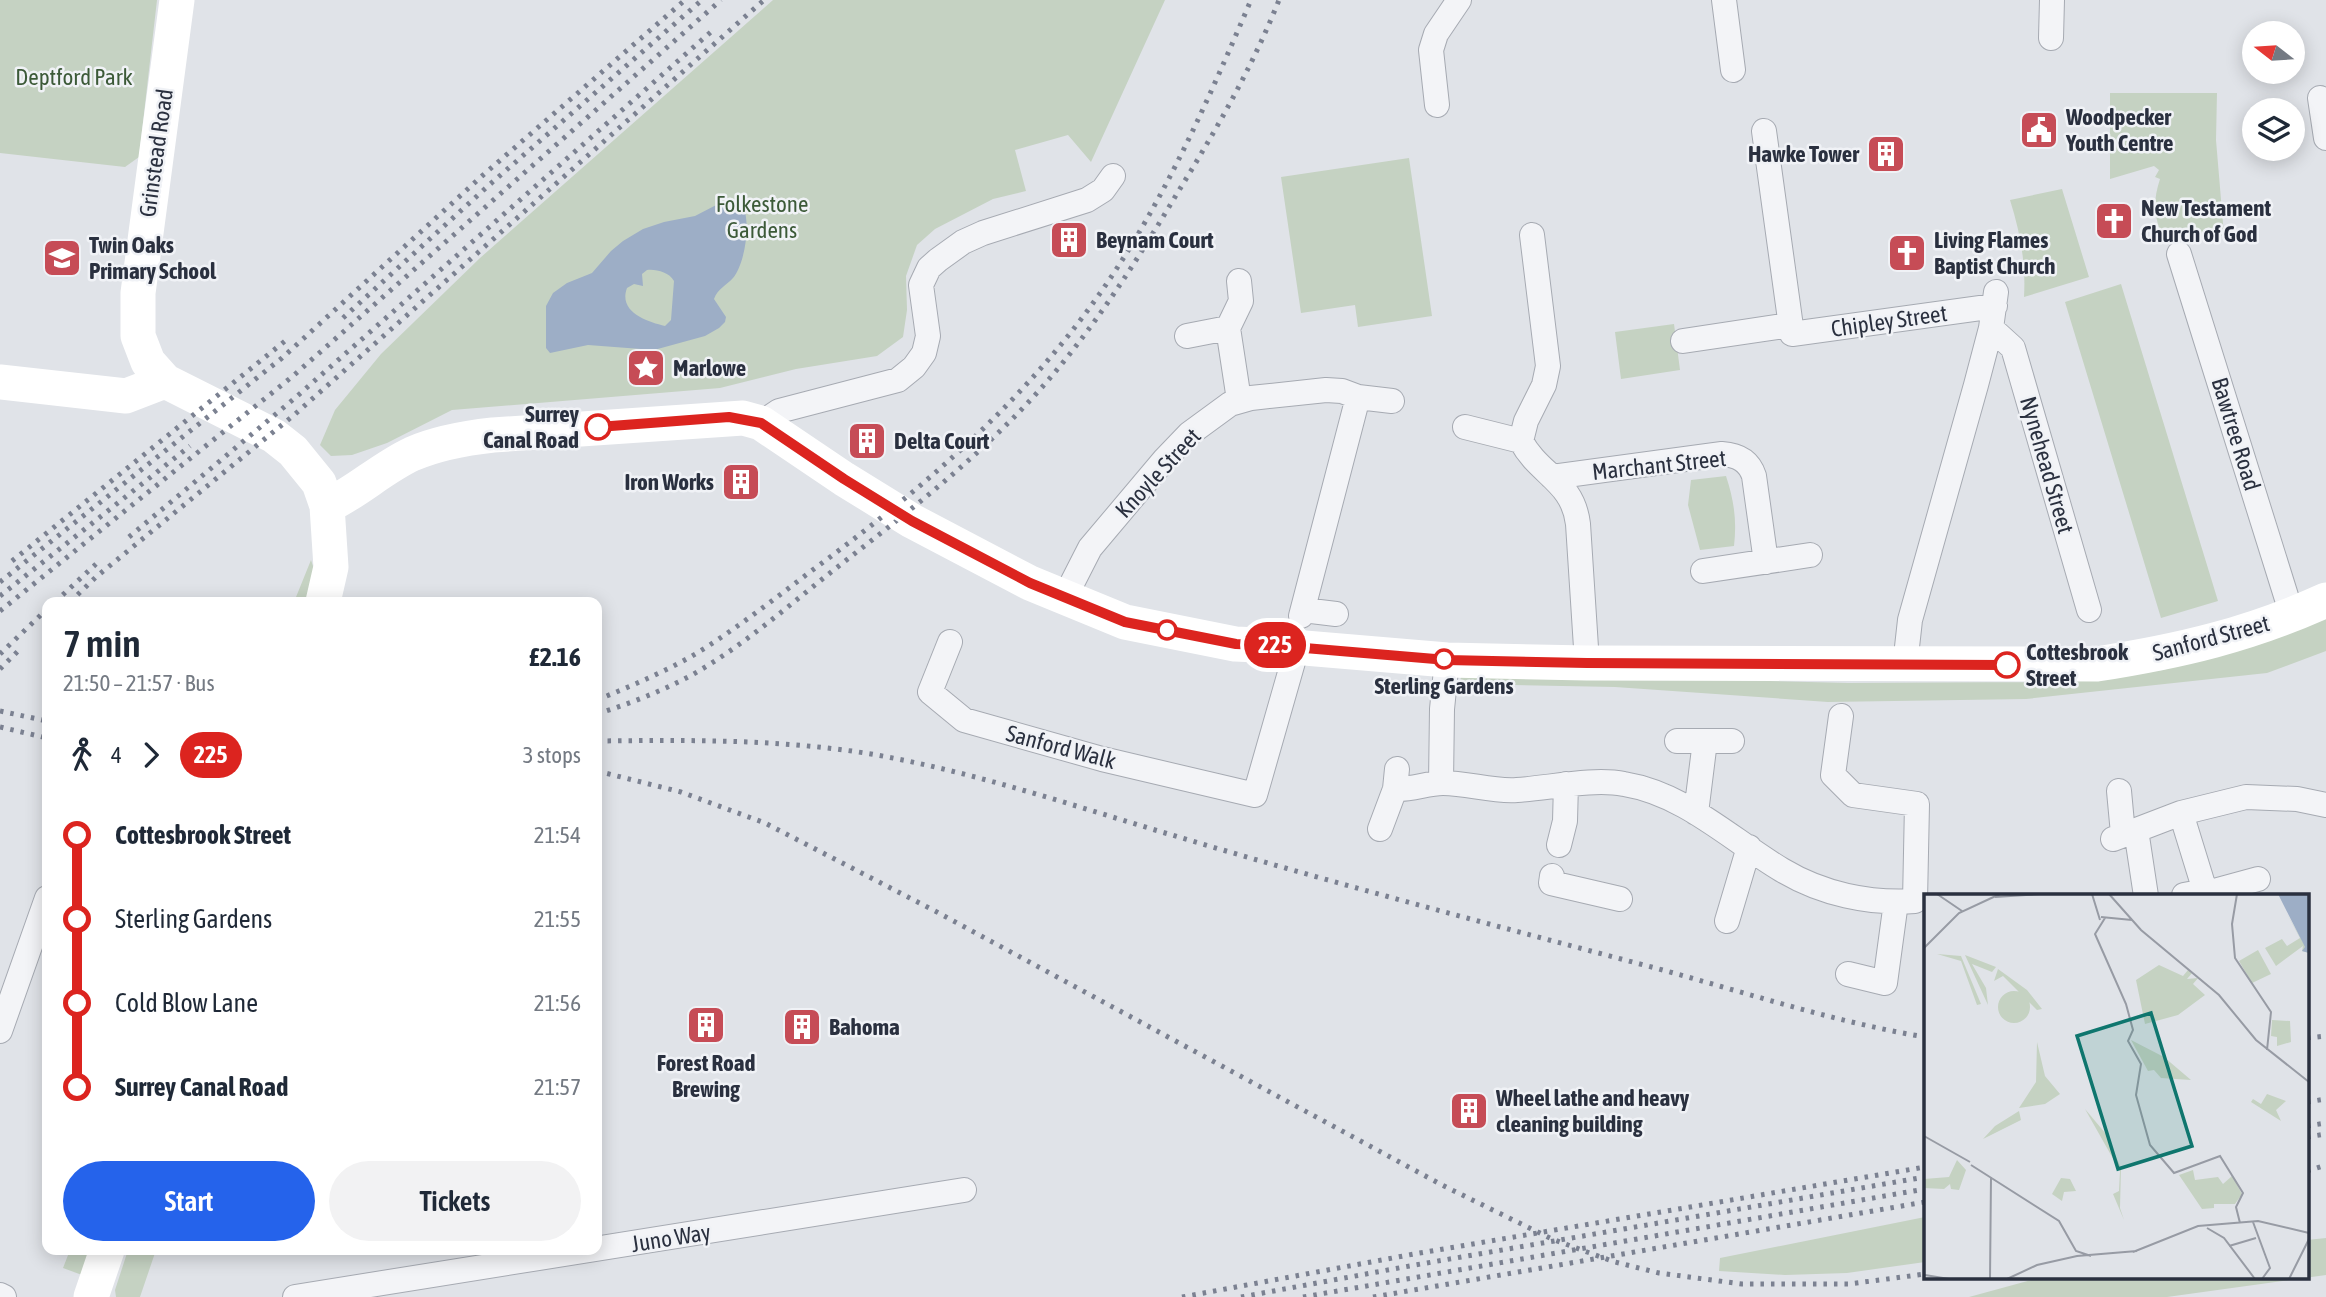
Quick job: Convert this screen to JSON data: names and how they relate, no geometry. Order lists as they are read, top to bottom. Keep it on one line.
{"streets":{"main road":["Grinstead Road","Sanford Street"],"street":["Chipley Street","Bawtree Road","Marchant Street","Nynehead Street","Knoyle Street","Sanford Walk","Juno Way"]},"crossings":[["Chipley Street","Nynehead Street"],["Bawtree Road","Sanford Street"],["Knoyle Street","Sanford Street"],["Sanford Street","Sanford Walk"]],"parks":["Deptford Park","Folkestone Gardens"],"places":{"public building":["Woodpecker Youth Centre"],"building":["Hawke Tower","Beynam Court","Delta Court","Iron Works","Forest Road Brewing","Bahoma","Wheel lathe and heavy cleaning building"],"church":["New Testament Church of God","Living Flames Baptist Church"],"school or university":["Twin Oaks Primary School"],"place":["Marlowe"],"other":["Surrey Canal Road","Sterling Gardens","Cottesbrook Street"]},"lines":["bus line 225"],"north":"left","page":{"on_map":"225","heading":["7 min","21:50 – 21:57 · Bus","£2.16"],"legs":["4","225","3 stops"],"list":[{"name":"Cottesbrook Street","value":"21:54"},{"name":"Sterling Gardens","value":"21:55"},{"name":"Cold Blow Lane","value":"21:56"},{"name":"Surrey Canal Road","value":"21:57"}],"buttons":["Start","Tickets"]}}
